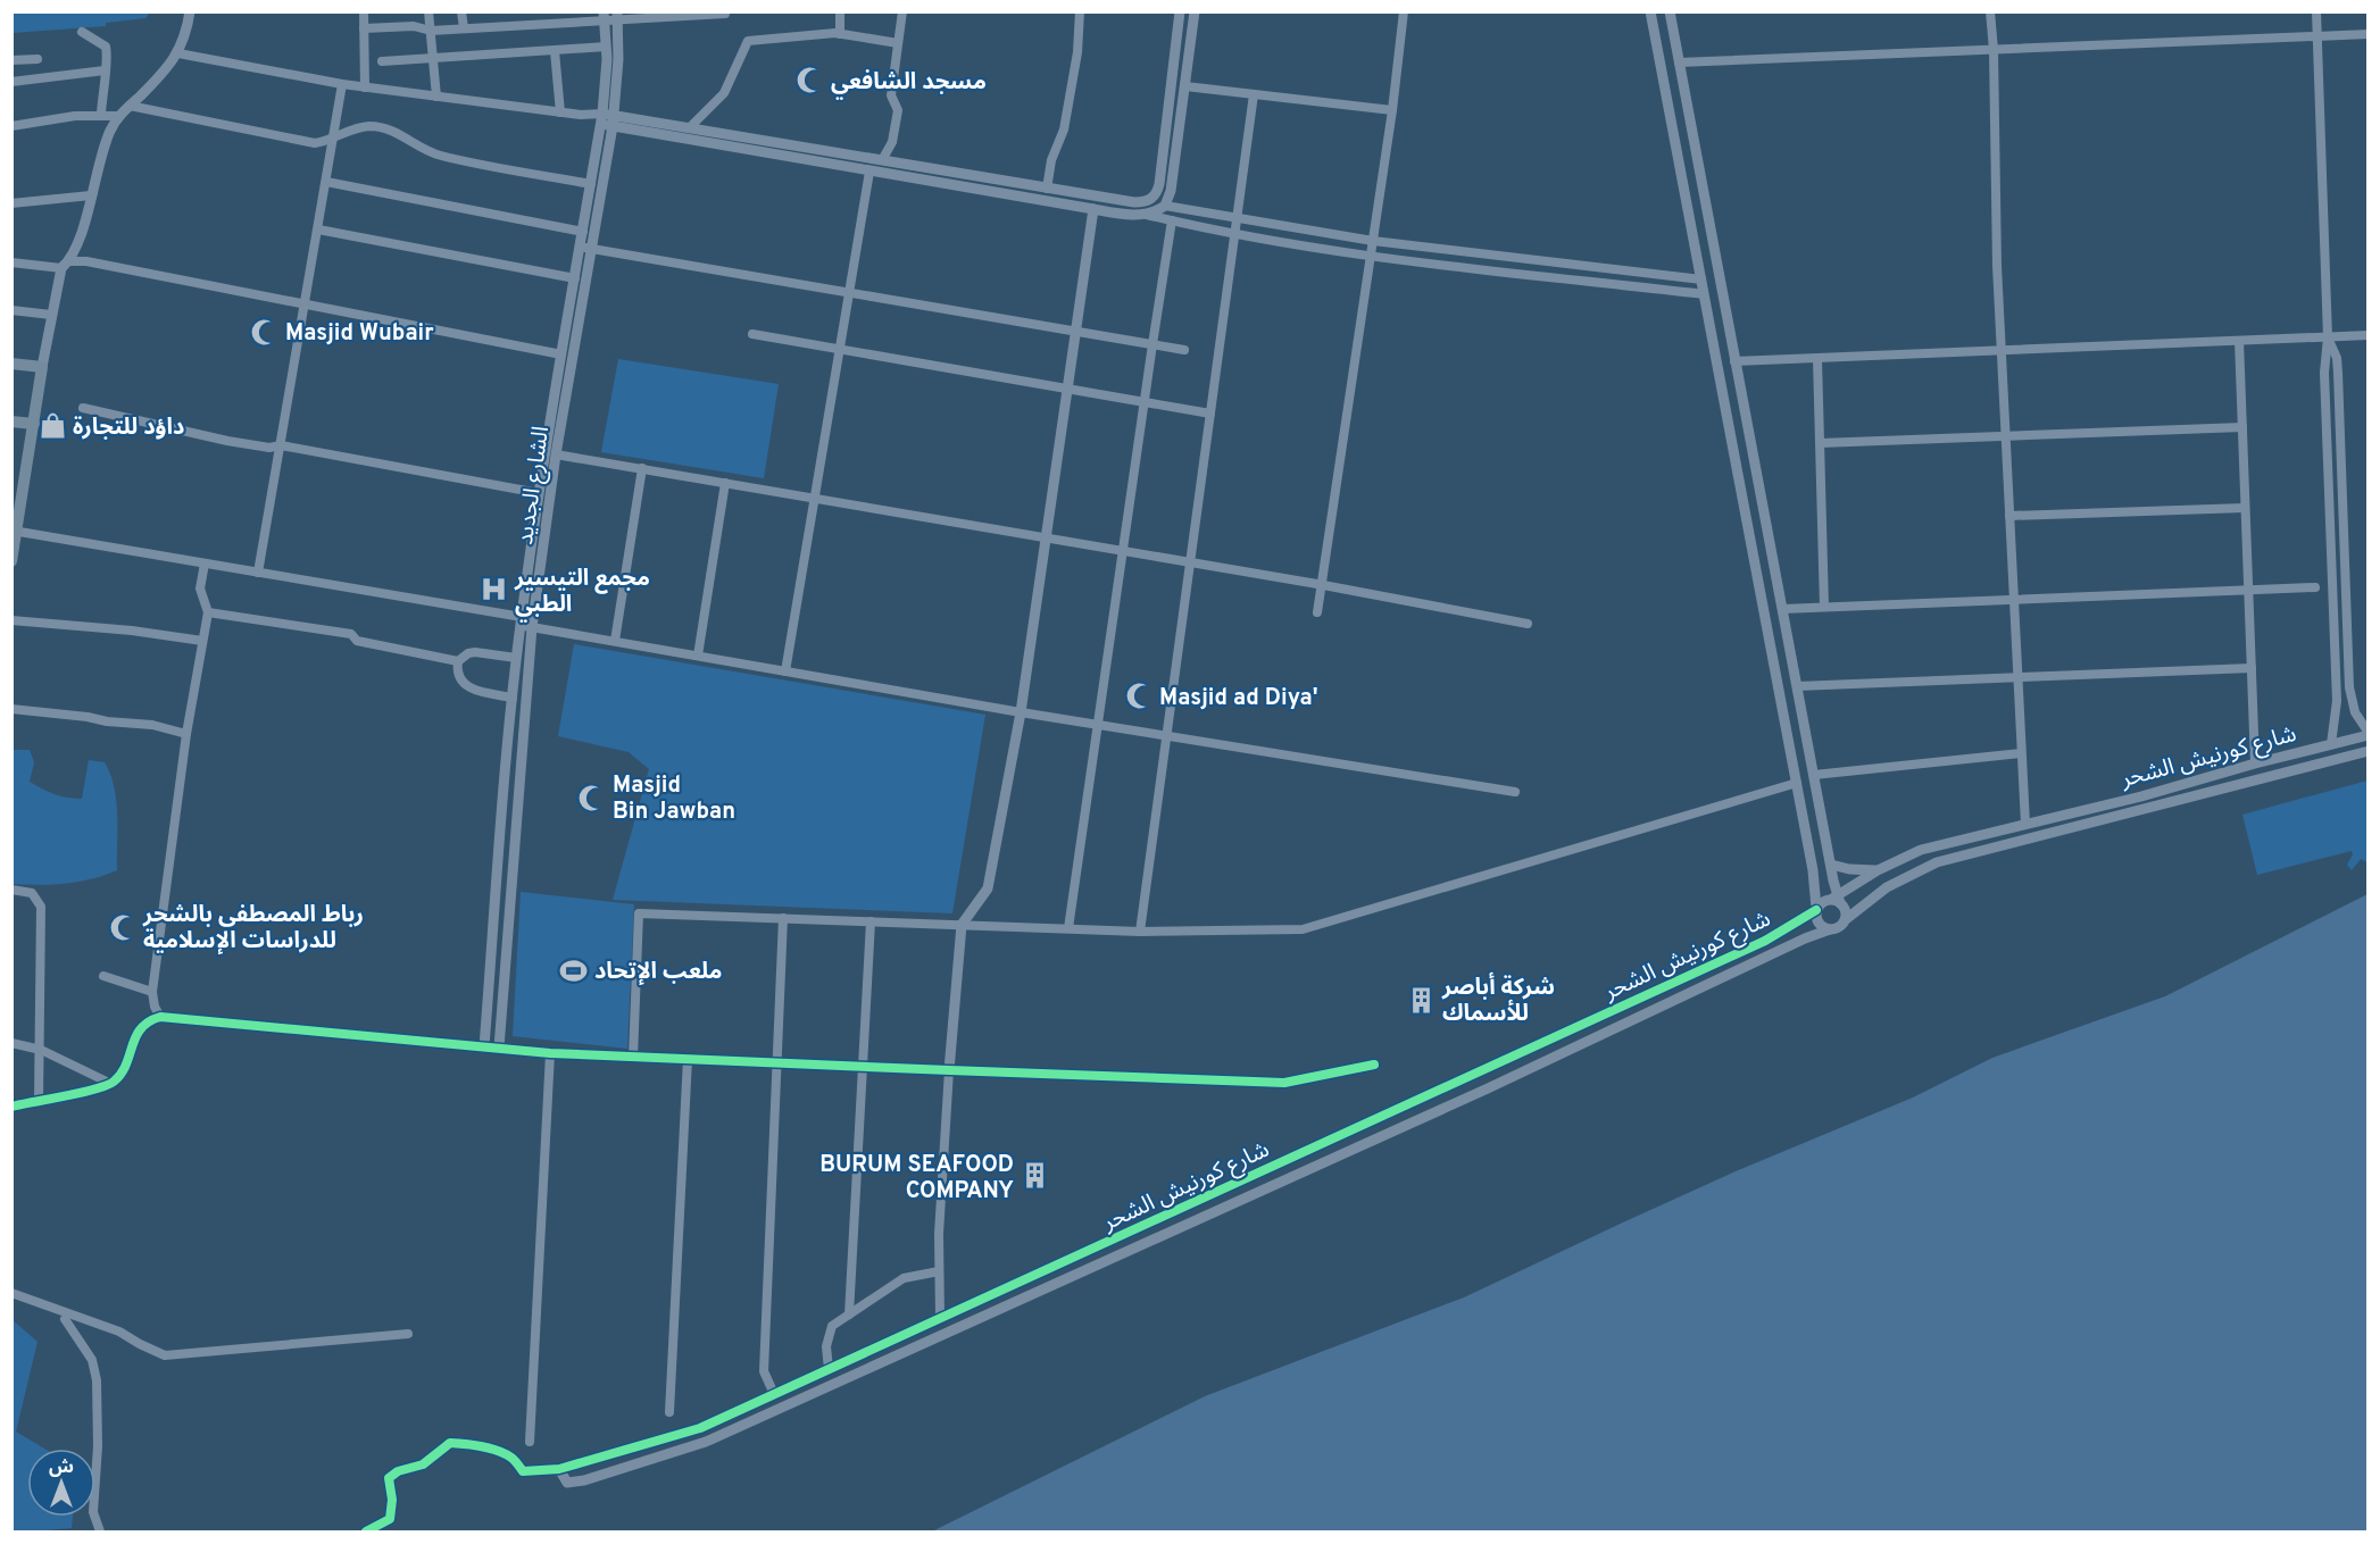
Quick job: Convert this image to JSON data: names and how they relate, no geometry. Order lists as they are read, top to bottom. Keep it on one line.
{"streets":{"street":["الشارع الجديد","شارع كورنيش الشحر"]},"places":{"mosque":["مسجد الشافعي","Masjid Wubair","Masjid ad Diya'","Masjid Bin Jawban","رباط المصطفى بالشحر للدراسات الإسلامية"],"shop":["داؤد للتجارة"],"hospital":["مجمع التيسير الطبي"],"sports":["ملعب الإتحاد"],"building":["شركة أباصر للأسماك","BURUM SEAFOOD COMPANY"]},"north":"top"}
